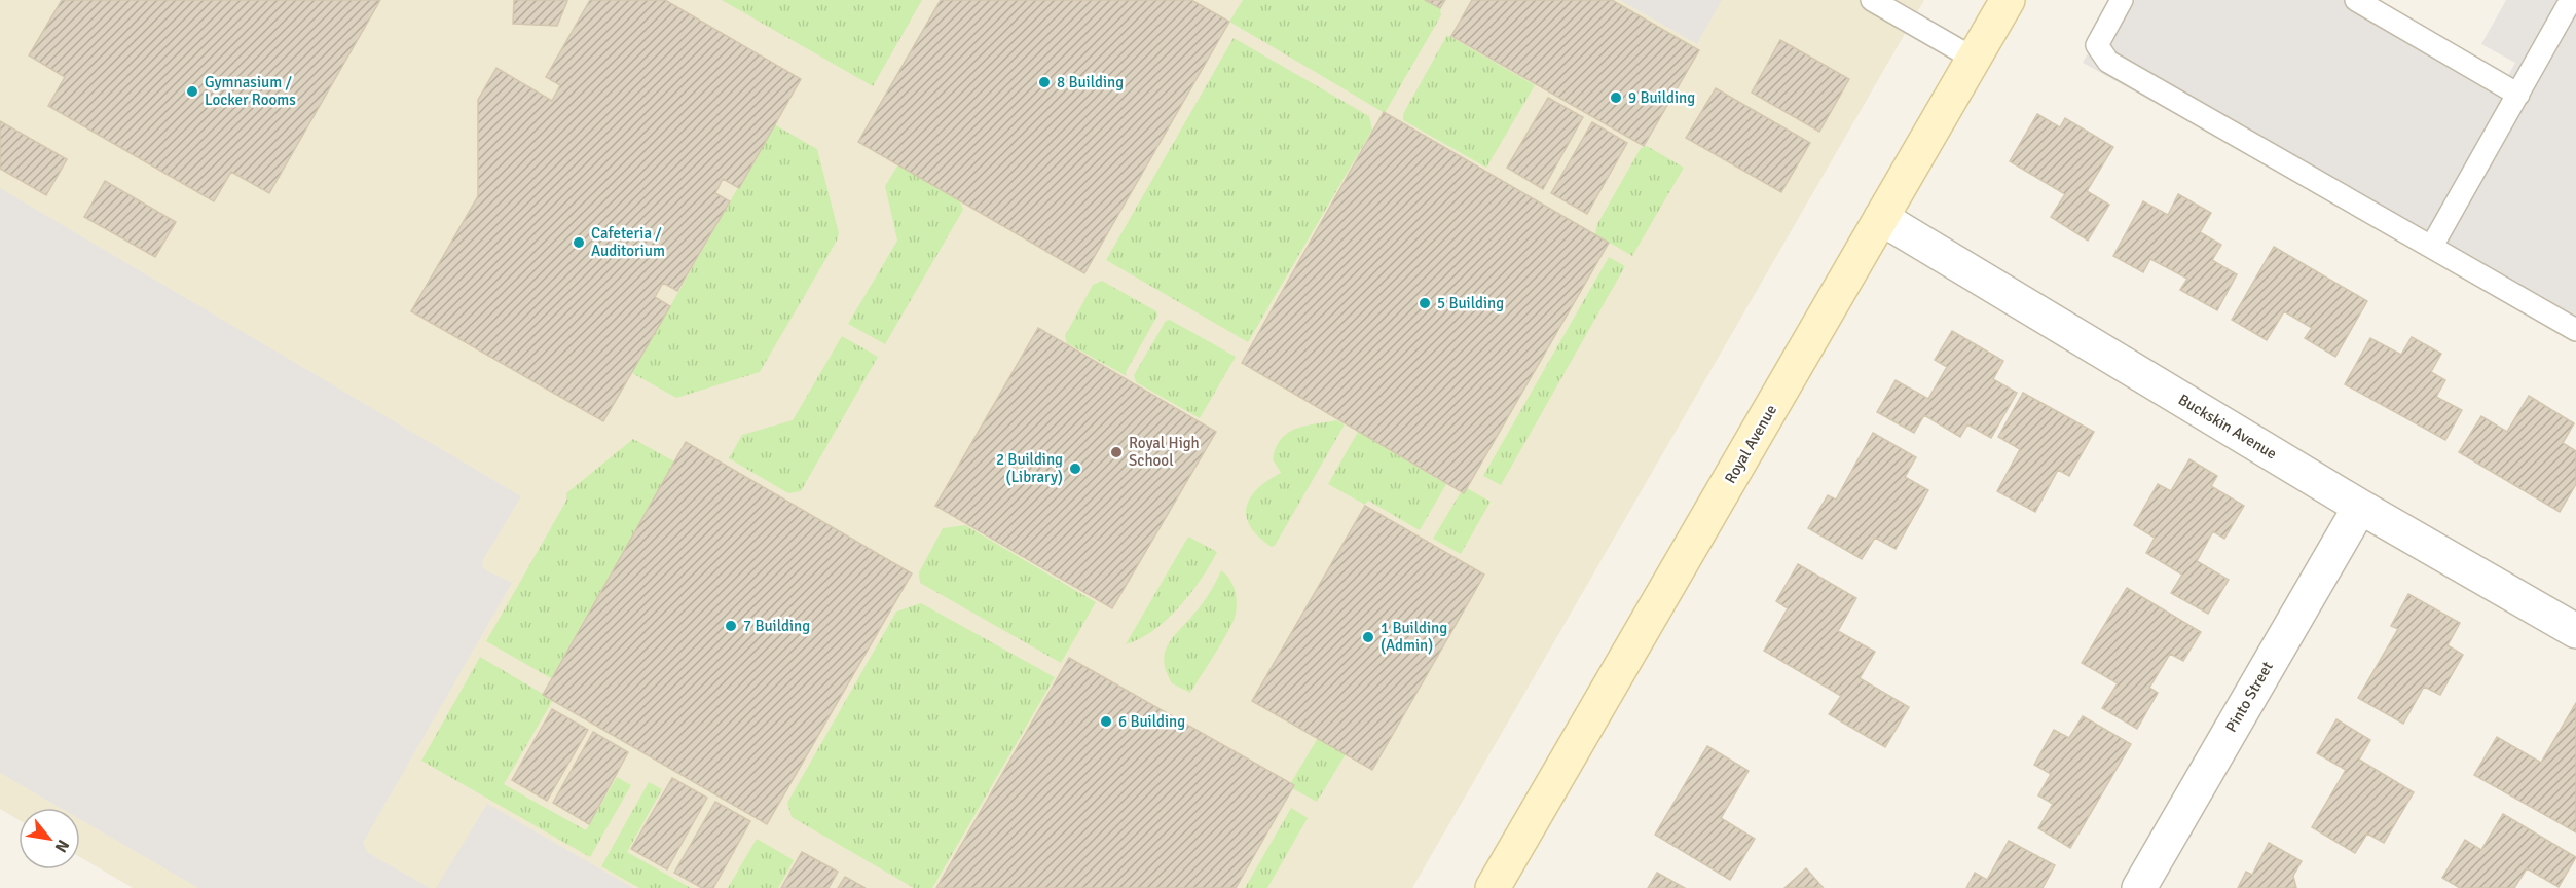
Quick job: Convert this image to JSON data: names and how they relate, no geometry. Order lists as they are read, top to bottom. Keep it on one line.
{"streets":{"main road":["Royal Avenue"],"street":["Buckskin Avenue","Pinto Street"]},"crossings":[["Buckskin Avenue","Royal Avenue"],["Buckskin Avenue","Pinto Street"]],"places":["8 Building","Gymnasium / Locker Rooms","9 Building","Cafeteria / Auditorium","5 Building","Royal High School","2 Building (Library)","7 Building","1 Building (Admin)","6 Building"],"north":"bottom right"}
